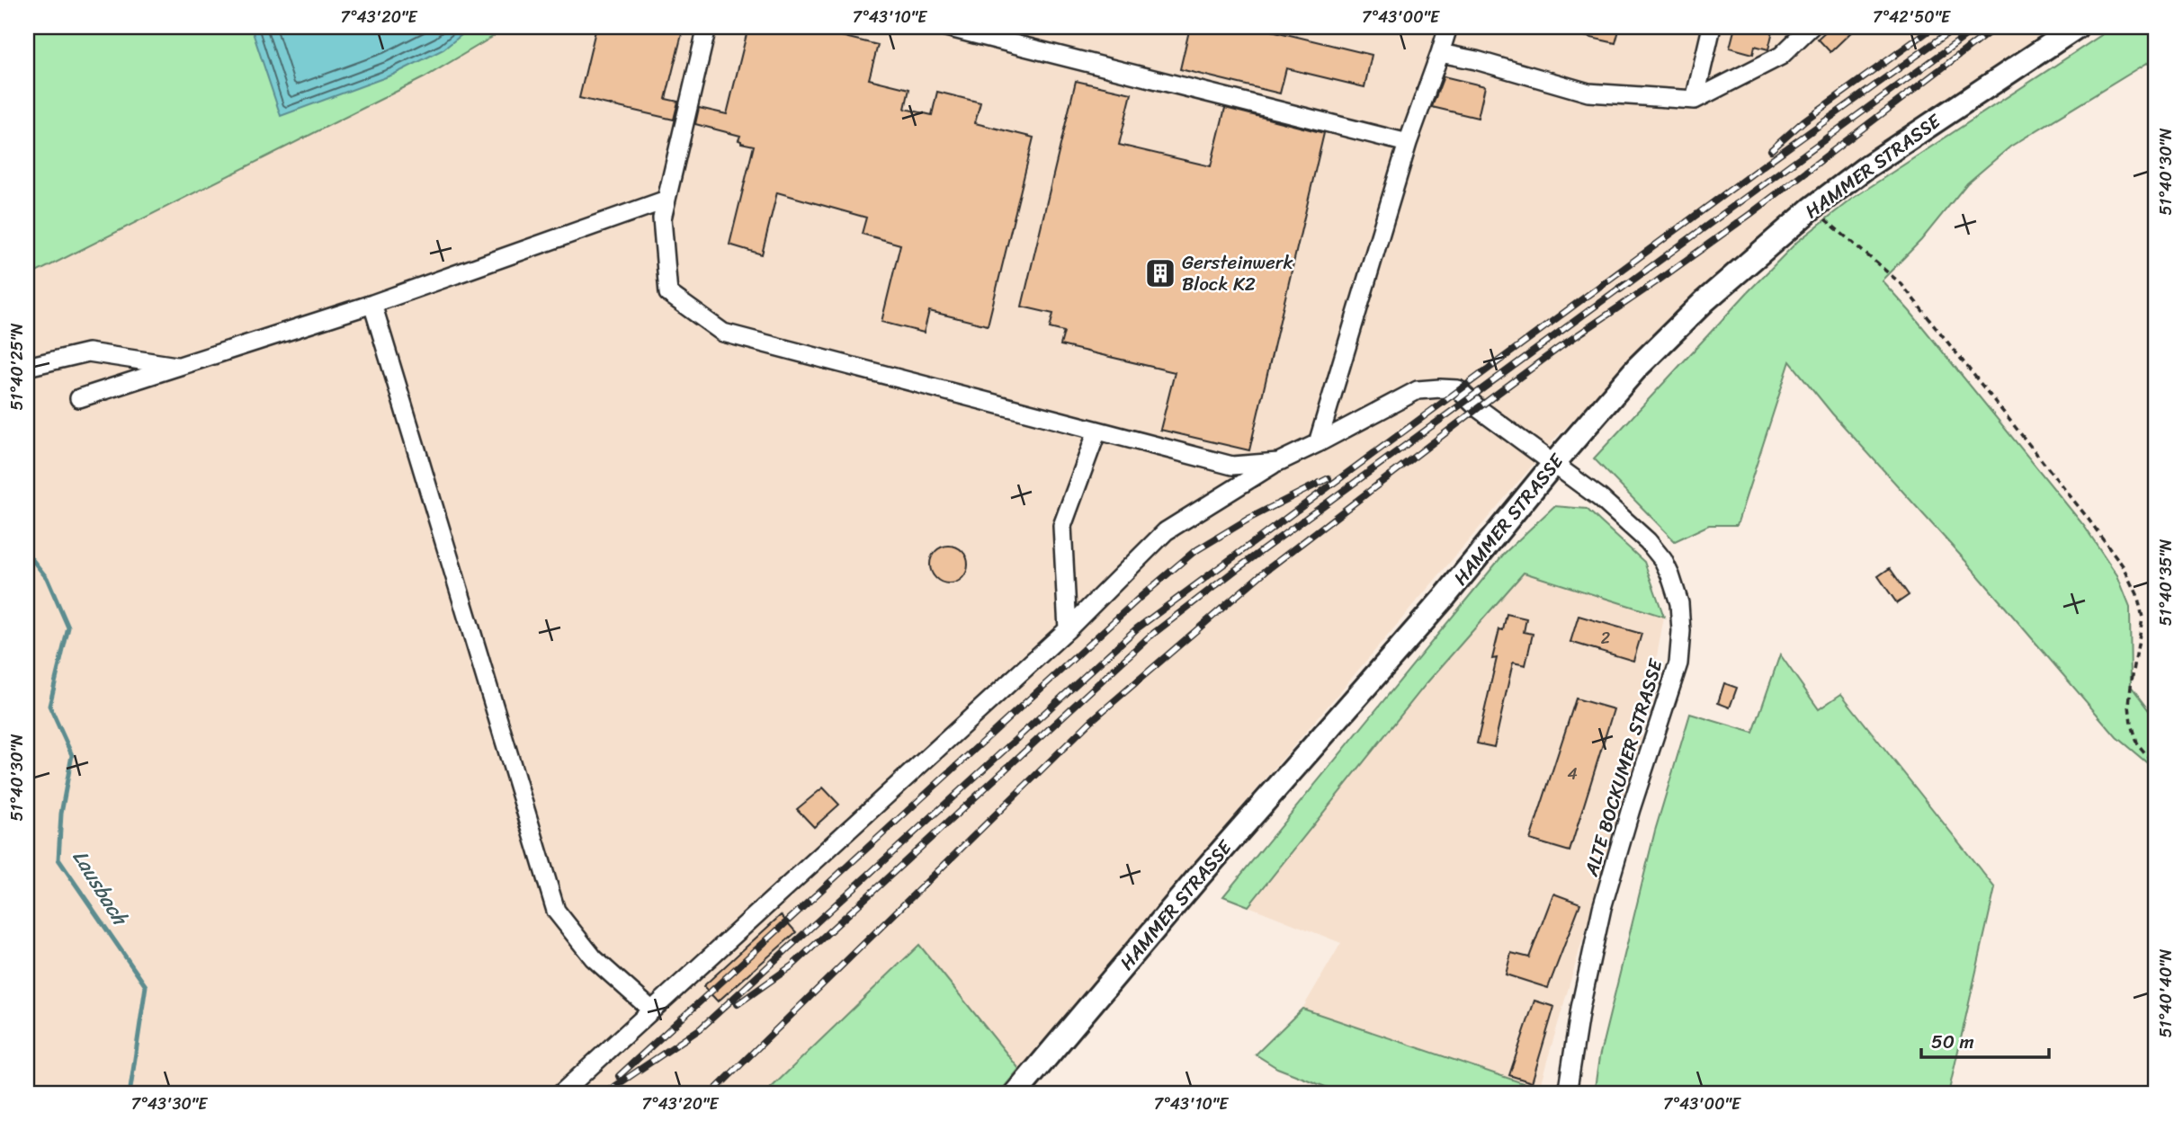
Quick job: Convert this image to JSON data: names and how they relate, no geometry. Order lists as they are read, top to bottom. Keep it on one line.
{"streets":{"main road":["HAMMER STRASSE"],"street":["ALTE BOCKUMER STRASSE"]},"crossings":[["HAMMER STRASSE","ALTE BOCKUMER STRASSE"]],"water":["Lausbach"],"places":{"building":["Gersteinwerk Block K2"]},"house_numbers":["2","4"],"scale_bar":"50 m","coordinates":["7°43'20\"E","7°43'10\"E","7°43'00\"E","7°42'50\"E","51°40'30\"N","51°40'25\"N","51°40'35\"N","51°40'40\"N","7°43'30\"E"]}
